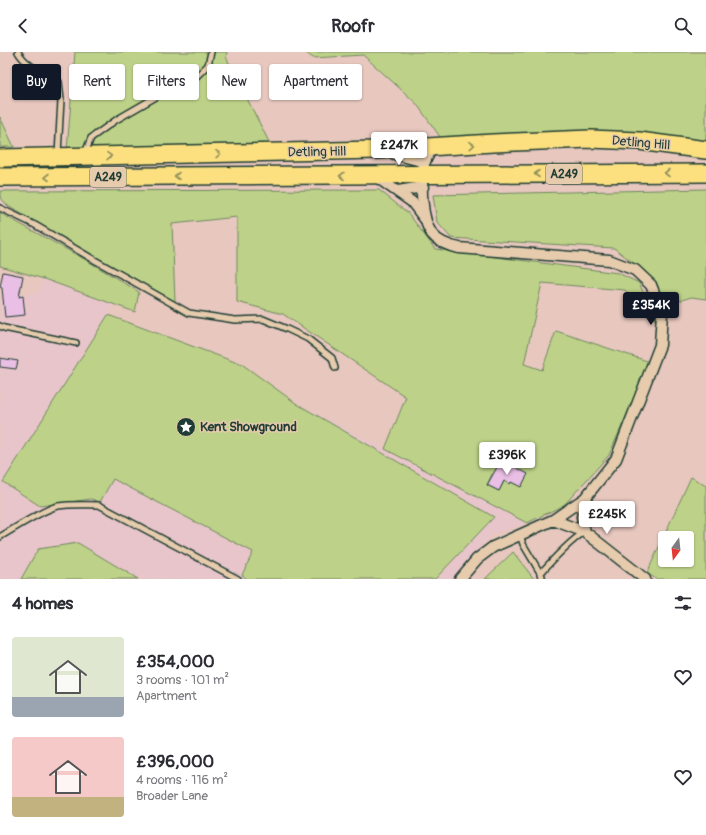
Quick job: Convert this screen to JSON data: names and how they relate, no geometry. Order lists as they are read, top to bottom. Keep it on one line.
{"streets":{"highway":["Detling Hill","A249"]},"places":{"place":["Kent Showground"]},"north":"bottom","page":{"header":"Roofr","chip":["Buy","Rent","Filters","New","Apartment"],"price":["£247K","£354K","£396K","£245K"],"heading":"4 homes","list":[{"name":"£354,000","note":"3 rooms · 101 m² · Apartment"},{"name":"£396,000","note":"4 rooms · 116 m² · Broader Lane"}]}}
